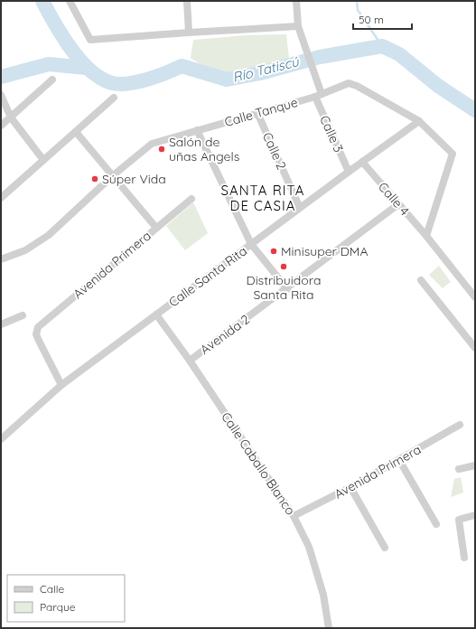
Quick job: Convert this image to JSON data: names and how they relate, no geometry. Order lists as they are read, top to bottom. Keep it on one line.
{"streets":{"street":["Calle Tanque","Calle 3","Calle 2","Calle 4","Avenida Primera","Calle Santa Rita","Avenida 2","Calle Caballo Blanco"]},"crossings":[["Calle Tanque","Calle 3"],["Calle Tanque","Calle 2"],["Calle Tanque","Calle 4"],["Calle Tanque","Calle Santa Rita"],["Calle 3","Calle Santa Rita"],["Calle 2","Calle Santa Rita"],["Calle 4","Calle Santa Rita"],["Calle 4","Avenida 2"],["Avenida Primera","Calle Santa Rita"],["Avenida Primera","Calle Caballo Blanco"],["Calle Santa Rita","Calle Caballo Blanco"],["Avenida 2","Calle Caballo Blanco"]],"districts":["SANTA RITA DE CASIA"],"water":["Río Tatiscú"],"places":["Salón de uñas Angels","Súper Vida","Minisuper DMA","Distribuidora Santa Rita"],"legend":["Calle","Parque"],"scale_bar":"50 m"}
